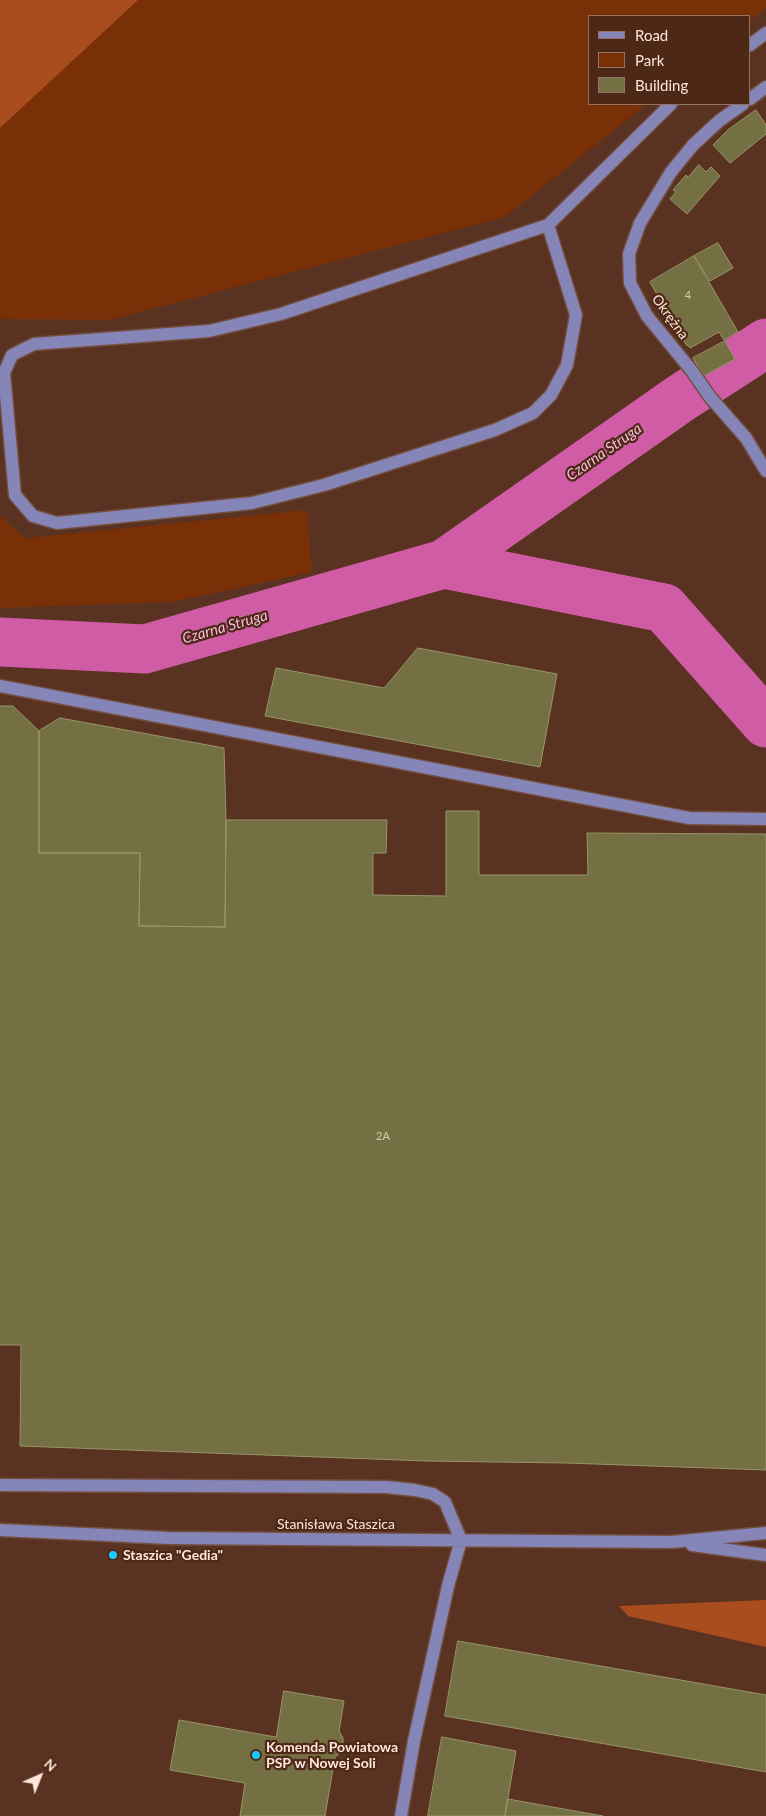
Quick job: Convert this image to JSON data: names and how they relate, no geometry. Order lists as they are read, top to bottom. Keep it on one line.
{"streets":{"street":["Okrężna","Stanisława Staszica"]},"water":["Czarna Struga"],"places":["Staszica \"Gedia\"","Komenda Powiatowa PSP w Nowej Soli"],"house_numbers":["4","2A"],"legend":["Road","Park","Building"],"north":"top right"}
